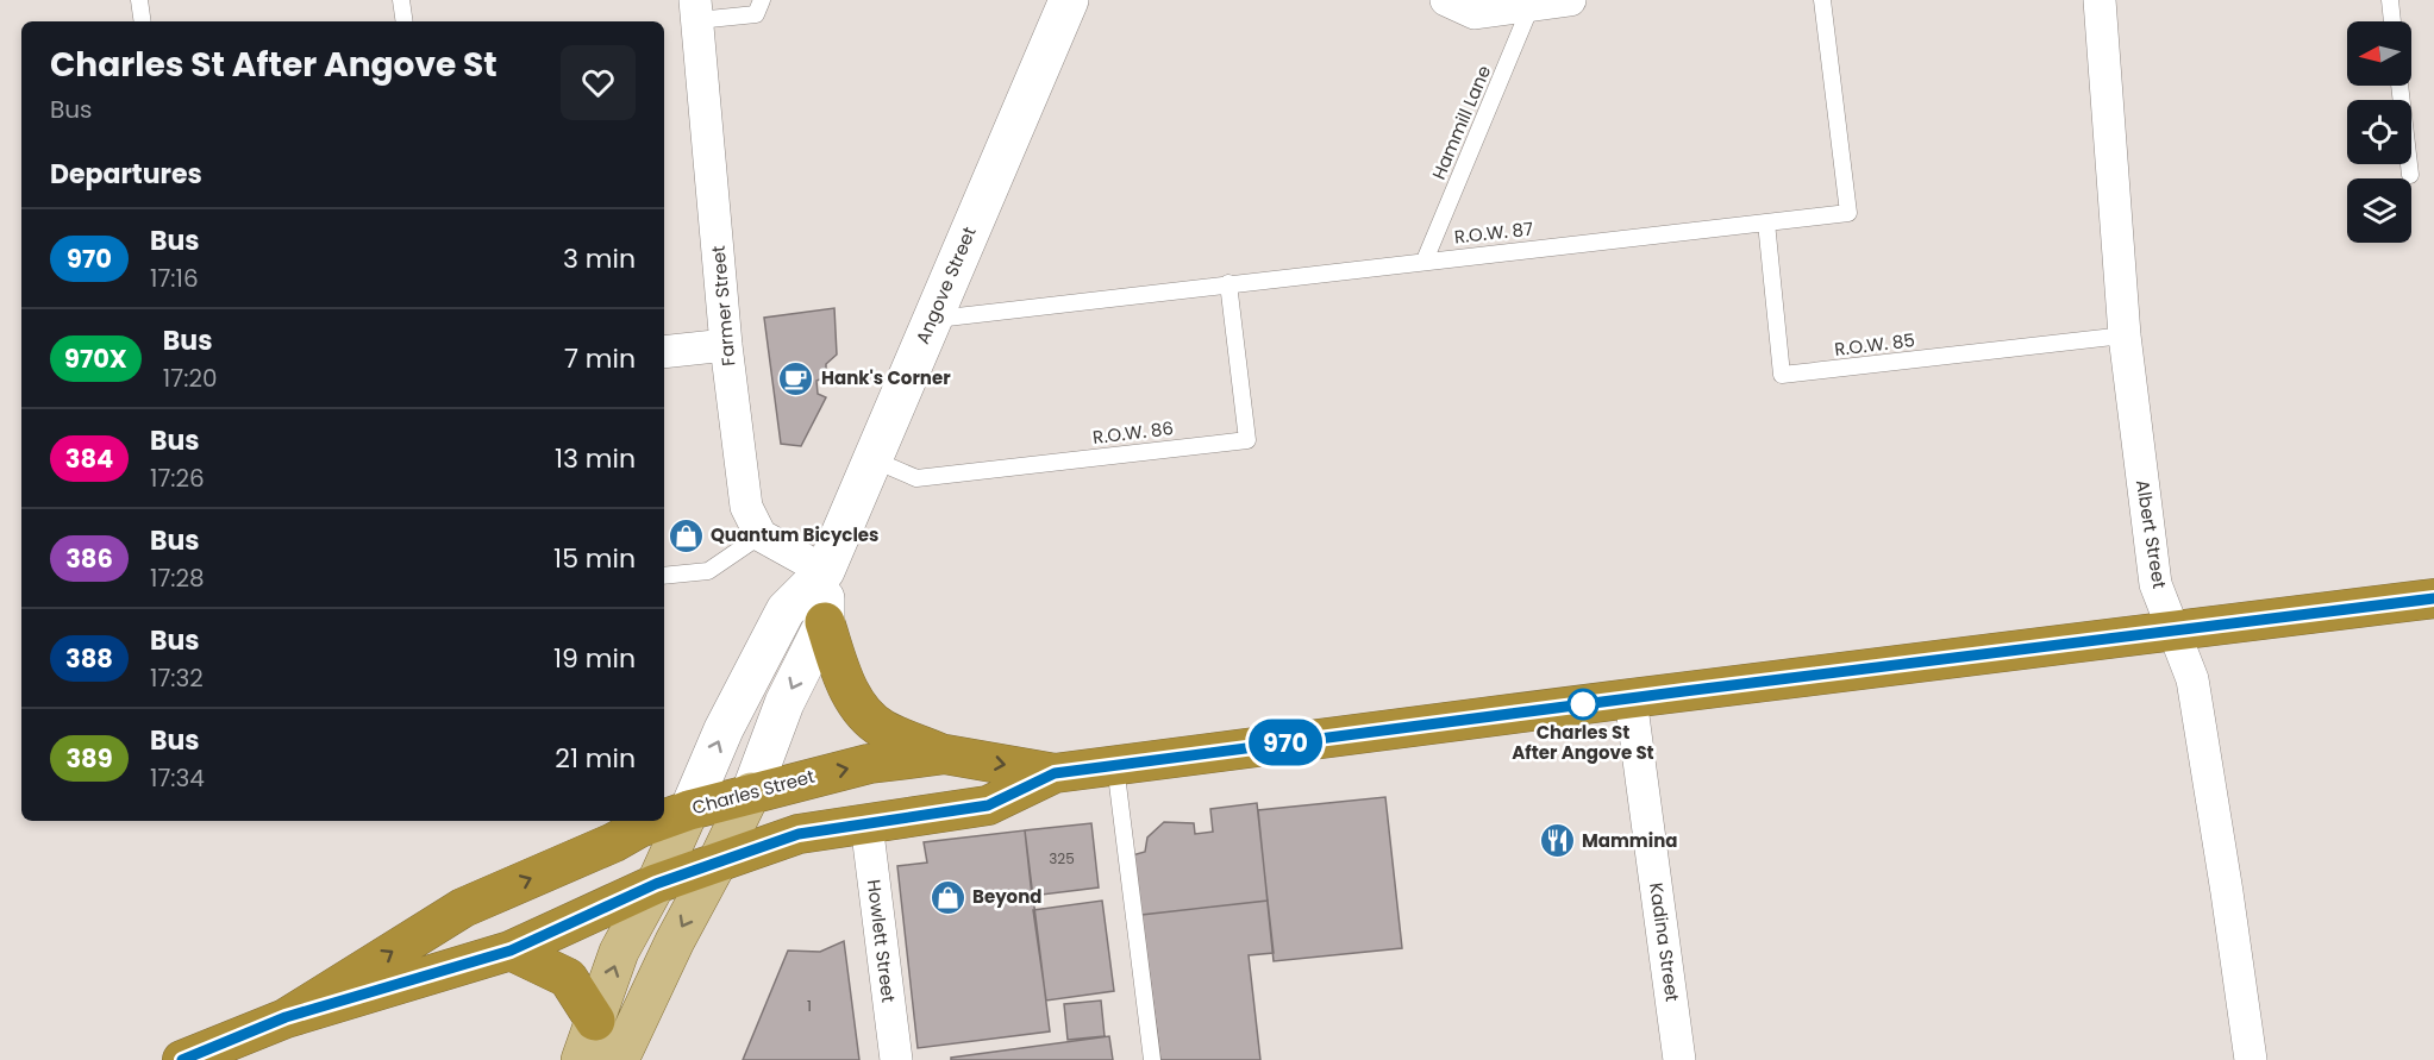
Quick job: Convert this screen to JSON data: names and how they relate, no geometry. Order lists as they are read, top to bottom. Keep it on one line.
{"streets":{"highway":["Charles Street"],"main road":["Angove Street"],"street":["Farmer Street","Albert Street","Howlett Street","Kadina Street"],"lane":["Hammill Lane","R.O.W. 87","R.O.W. 85","R.O.W. 86"]},"crossings":[["Hammill Lane","R.O.W. 87"],["R.O.W. 87","Angove Street"],["R.O.W. 87","R.O.W. 85"],["R.O.W. 87","R.O.W. 86"],["Angove Street","R.O.W. 86"],["Angove Street","Charles Street"],["R.O.W. 85","Albert Street"],["Albert Street","Charles Street"],["Charles Street","Howlett Street"],["Charles Street","Kadina Street"]],"places":{"cafe":["Hank's Corner"],"shop":["Quantum Bicycles","Beyond"],"other":["Charles St After Angove St"],"restaurant":["Mammina"]},"lines":["bus line 970"],"house_numbers":["325","1"],"north":"left","page":{"on_map":"970","heading":[["Charles St After Angove St","Bus"],"Departures"],"list":[{"mark":"970","name":"Bus","note":"17:16","value":"3 min"},{"mark":"970X","name":"Bus","note":"17:20","value":"7 min"},{"mark":"384","name":"Bus","note":"17:26","value":"13 min"},{"mark":"386","name":"Bus","note":"17:28","value":"15 min"},{"mark":"388","name":"Bus","note":"17:32","value":"19 min"},{"mark":"389","name":"Bus","note":"17:34","value":"21 min"}]}}
